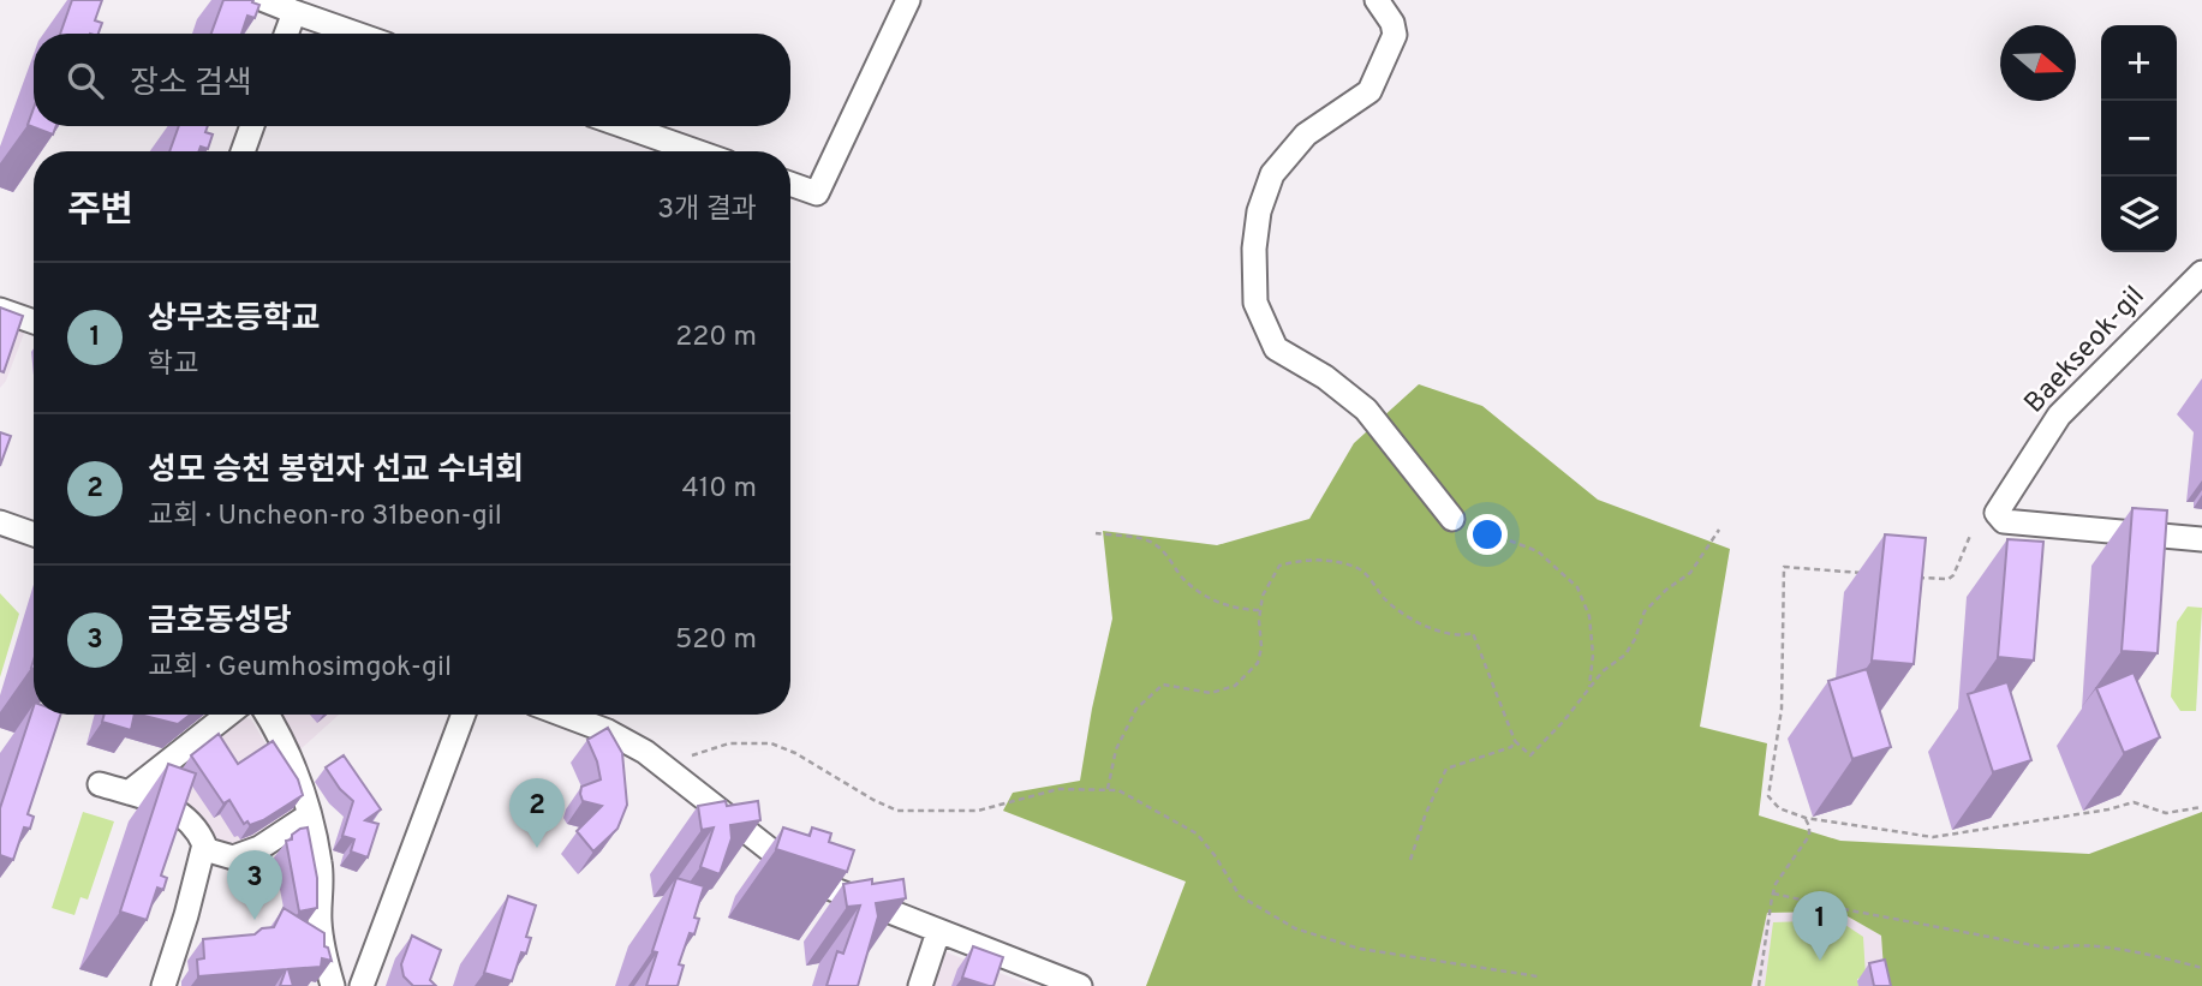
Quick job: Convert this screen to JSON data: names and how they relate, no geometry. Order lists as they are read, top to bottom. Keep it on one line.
{"streets":{"street":["Baekseok-gil"]},"north":"right","page":{"map_buttons":["+","−"],"search":"장소 검색","heading":["주변","3개 결과"],"list":[{"mark":"1","name":"상무초등학교","note":"학교","value":"220 m"},{"mark":"2","name":"성모 승천 봉헌자 선교 수녀회","note":"교회 · Uncheon-ro 31beon-gil","value":"410 m"},{"mark":"3","name":"금호동성당","note":"교회 · Geumhosimgok-gil","value":"520 m"}],"pins":["2","3","1"]}}
